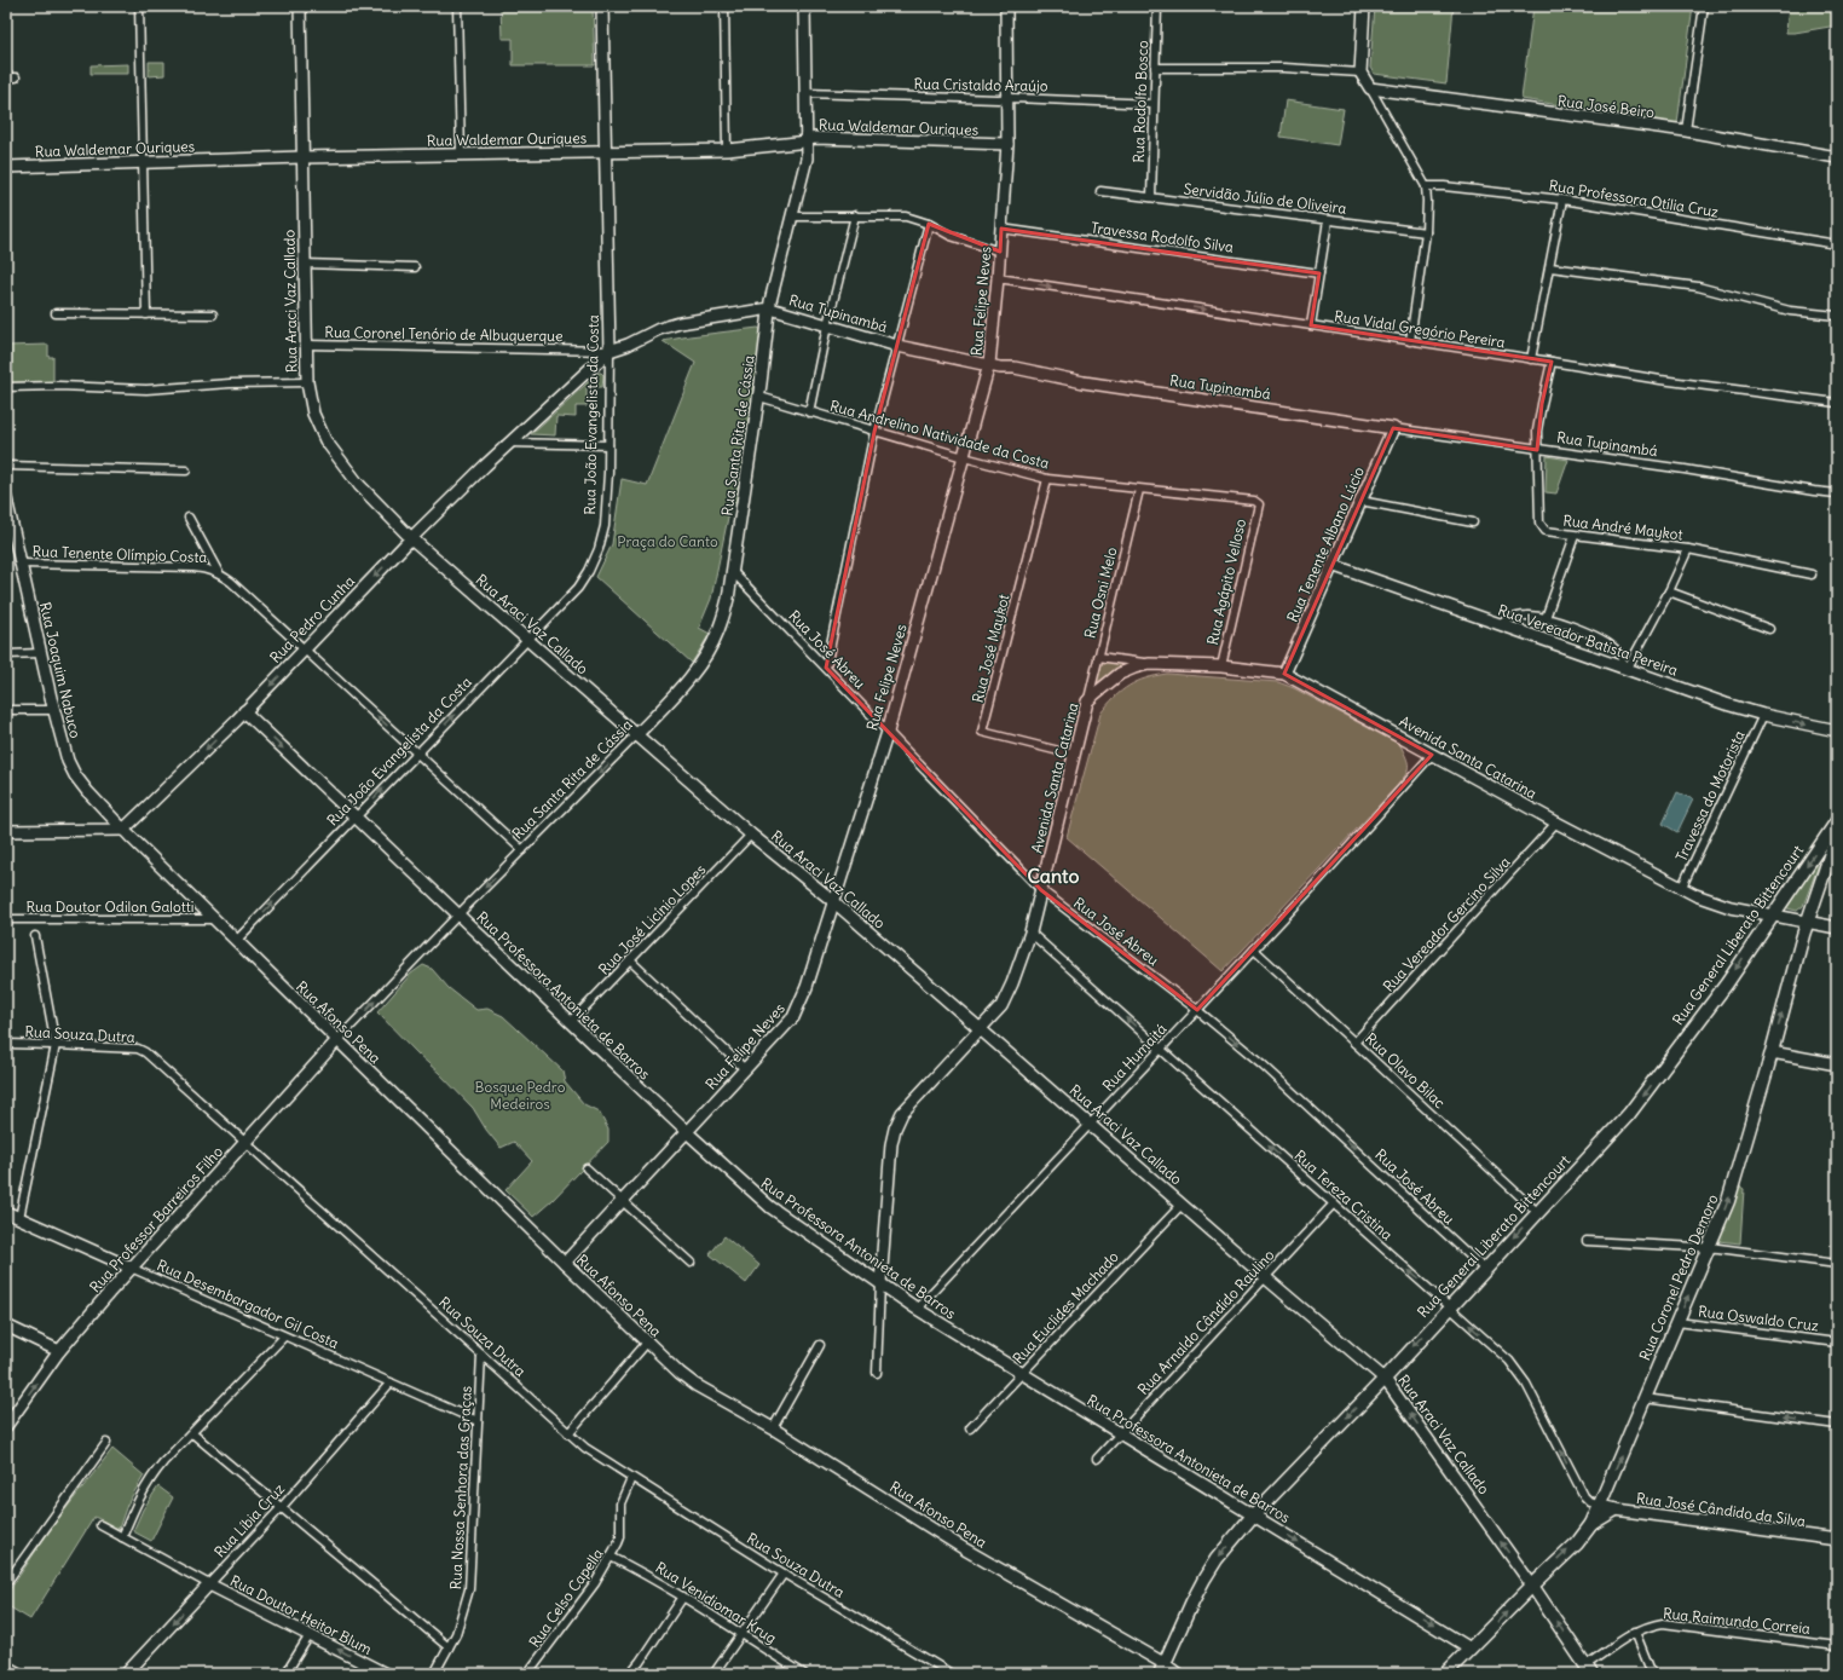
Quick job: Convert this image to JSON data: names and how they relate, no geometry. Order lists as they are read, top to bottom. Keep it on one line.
{"streets":{"main road":["Rua Araci Vaz Callado","Rua General Liberato Bittencourt","Rua Coronel Pedro Demoro"],"street":["Rua Cristaldo Araújo","Rua Rodolfo Bosco","Rua José Beiro","Rua Waldemar Ouriques","Servidão Júlio de Oliveira","Rua Professora Otília Cruz","Travessa Rodolfo Silva","Rua Felipe Neves","Rua Tupinambá","Rua Vidal Gregório Pereira","Rua Coronel Tenório de Albuquerque","Rua João Evangelista da Costa","Rua Andrelino Natividade da Costa","Rua Santa Rita de Cássia","Rua André Maykot","Rua Tenente Albano Lúcio","Rua Tenente Olímpio Costa","Rua Agápito Velloso","Rua Osni Melo","Rua Pedro Cunha","Rua Vereador Batista Pereira","Rua José Maykot","Rua José Abreu","Rua Joaquim Nabuco","Avenida Santa Catarina","Travessa do Motorista","Rua Doutor Odilon Galotti","Rua José Licínio Lopes","Rua Vereador Gercino Silva","Rua Professora Antonieta de Barros","Rua Afonso Pena","Rua Souza Dutra","Rua Humaitá","Rua Olavo Bilac","Rua Tereza Cristina","Rua Professor Barreiros Filho","Rua Desembargador Gil Costa","Rua Euclides Machado","Rua Oswaldo Cruz","Rua Arnaldo Cândido Raulino","Rua Nossa Senhora das Graças","Rua José Cândido da Silva","Rua Líbia Cruz","Rua Celso Capella","Rua Venidiomar Krug","Rua Doutor Heitor Blum","Rua Raimundo Correia"]},"crossings":[["Rua Cristaldo Araújo","Rua Rodolfo Bosco"],["Rua Cristaldo Araújo","Rua Felipe Neves"],["Rua Cristaldo Araújo","Rua Santa Rita de Cássia"],["Rua Rodolfo Bosco","Servidão Júlio de Oliveira"],["Rua Waldemar Ouriques","Rua Araci Vaz Callado"],["Rua Waldemar Ouriques","Rua Felipe Neves"],["Rua Waldemar Ouriques","Rua João Evangelista da Costa"],["Rua Waldemar Ouriques","Rua Santa Rita de Cássia"],["Travessa Rodolfo Silva","Rua Felipe Neves"],["Rua Araci Vaz Callado","Rua Felipe Neves"],["Rua Araci Vaz Callado","Rua Coronel Tenório de Albuquerque"],["Rua Araci Vaz Callado","Rua João Evangelista da Costa"],["Rua Araci Vaz Callado","Rua Santa Rita de Cássia"],["Rua Araci Vaz Callado","Rua Pedro Cunha"],["Rua Araci Vaz Callado","Avenida Santa Catarina"],["Rua Araci Vaz Callado","Rua José Licínio Lopes"],["Rua Araci Vaz Callado","Rua General Liberato Bittencourt"],["Rua Araci Vaz Callado","Rua Humaitá"],["Rua Araci Vaz Callado","Rua Coronel Pedro Demoro"],["Rua Araci Vaz Callado","Rua Euclides Machado"],["Rua Araci Vaz Callado","Rua Arnaldo Cândido Raulino"],["Rua Araci Vaz Callado","Rua Raimundo Correia"],["Rua Felipe Neves","Rua Tupinambá"],["Rua Felipe Neves","Rua Vidal Gregório Pereira"],["Rua Felipe Neves","Rua Andrelino Natividade da Costa"],["Rua Felipe Neves","Rua José Abreu"],["Rua Felipe Neves","Rua Professora Antonieta de Barros"],["Rua Felipe Neves","Rua Afonso Pena"],["Rua Tupinambá","Rua Coronel Tenório de Albuquerque"],["Rua Tupinambá","Rua João Evangelista da Costa"],["Rua Tupinambá","Rua Santa Rita de Cássia"],["Rua Tupinambá","Rua André Maykot"],["Rua Tupinambá","Rua Tenente Albano Lúcio"],["Rua Tupinambá","Rua Pedro Cunha"],["Rua Vidal Gregório Pereira","Rua André Maykot"],["Rua Coronel Tenório de Albuquerque","Rua João Evangelista da Costa"],["Rua Coronel Tenório de Albuquerque","Rua Pedro Cunha"],["Rua João Evangelista da Costa","Rua Tenente Olímpio Costa"],["Rua João Evangelista da Costa","Rua Pedro Cunha"],["Rua João Evangelista da Costa","Rua Professora Antonieta de Barros"],["Rua João Evangelista da Costa","Rua Afonso Pena"],["Rua Andrelino Natividade da Costa","Rua Santa Rita de Cássia"],["Rua Andrelino Natividade da Costa","Rua Agápito Velloso"],["Rua Andrelino Natividade da Costa","Rua Osni Melo"],["Rua Andrelino Natividade da Costa","Rua José Maykot"],["Rua Santa Rita de Cássia","Rua Tenente Olímpio Costa"],["Rua Santa Rita de Cássia","Rua José Abreu"],["Rua Santa Rita de Cássia","Rua Professora Antonieta de Barros"],["Rua Santa Rita de Cássia","Rua Afonso Pena"],["Rua Santa Rita de Cássia","Rua Professor Barreiros Filho"],["Rua Tenente Albano Lúcio","Rua Vereador Batista Pereira"],["Rua Tenente Albano Lúcio","Avenida Santa Catarina"],["Rua Tenente Olímpio Costa","Rua Pedro Cunha"],["Rua Tenente Olímpio Costa","Rua Joaquim Nabuco"],["Rua Agápito Velloso","Avenida Santa Catarina"],["Rua Osni Melo","Avenida Santa Catarina"],["Rua Pedro Cunha","Rua Joaquim Nabuco"],["Rua Pedro Cunha","Rua Professora Antonieta de Barros"],["Rua Pedro Cunha","Rua Afonso Pena"],["Rua Vereador Batista Pereira","Travessa do Motorista"],["Rua José Maykot","Avenida Santa Catarina"],["Rua José Abreu","Avenida Santa Catarina"],["Rua José Abreu","Rua General Liberato Bittencourt"],["Rua José Abreu","Rua Humaitá"],["Rua Joaquim Nabuco","Rua Afonso Pena"],["Avenida Santa Catarina","Travessa do Motorista"],["Avenida Santa Catarina","Rua Vereador Gercino Silva"],["Avenida Santa Catarina","Rua General Liberato Bittencourt"],["Avenida Santa Catarina","Rua Professora Antonieta de Barros"],["Avenida Santa Catarina","Rua Humaitá"],["Avenida Santa Catarina","Rua Tereza Cristina"],["Avenida Santa Catarina","Rua Coronel Pedro Demoro"],["Rua Doutor Odilon Galotti","Rua Afonso Pena"],["Rua José Licínio Lopes","Rua Professora Antonieta de Barros"],["Rua Vereador Gercino Silva","Rua Olavo Bilac"],["Rua General Liberato Bittencourt","Rua Professora Antonieta de Barros"],["Rua General Liberato Bittencourt","Rua Afonso Pena"],["Rua General Liberato Bittencourt","Rua Olavo Bilac"],["Rua General Liberato Bittencourt","Rua Tereza Cristina"],["Rua Professora Antonieta de Barros","Rua Humaitá"],["Rua Professora Antonieta de Barros","Rua Coronel Pedro Demoro"],["Rua Professora Antonieta de Barros","Rua Euclides Machado"],["Rua Professora Antonieta de Barros","Rua Arnaldo Cândido Raulino"],["Rua Afonso Pena","Rua Professor Barreiros Filho"],["Rua Souza Dutra","Rua Professor Barreiros Filho"],["Rua Souza Dutra","Rua Nossa Senhora das Graças"],["Rua Souza Dutra","Rua Celso Capella"],["Rua Humaitá","Rua Olavo Bilac"],["Rua Humaitá","Rua Tereza Cristina"],["Rua Tereza Cristina","Rua Coronel Pedro Demoro"],["Rua Tereza Cristina","Rua Arnaldo Cândido Raulino"],["Rua Tereza Cristina","Rua José Cândido da Silva"],["Rua Professor Barreiros Filho","Rua Desembargador Gil Costa"],["Rua Coronel Pedro Demoro","Rua Oswaldo Cruz"],["Rua Coronel Pedro Demoro","Rua José Cândido da Silva"],["Rua Desembargador Gil Costa","Rua Nossa Senhora das Graças"],["Rua Desembargador Gil Costa","Rua Líbia Cruz"],["Rua Líbia Cruz","Rua Doutor Heitor Blum"],["Rua Celso Capella","Rua Venidiomar Krug"]],"one_way":["Rua Vidal Gregório Pereira","Rua João Evangelista da Costa","Rua Pedro Cunha","Rua José Abreu","Rua General Liberato Bittencourt","Rua Tereza Cristina","Rua Coronel Pedro Demoro"],"districts":["Canto"],"parks":["Praça do Canto","Bosque Pedro Medeiros"]}
